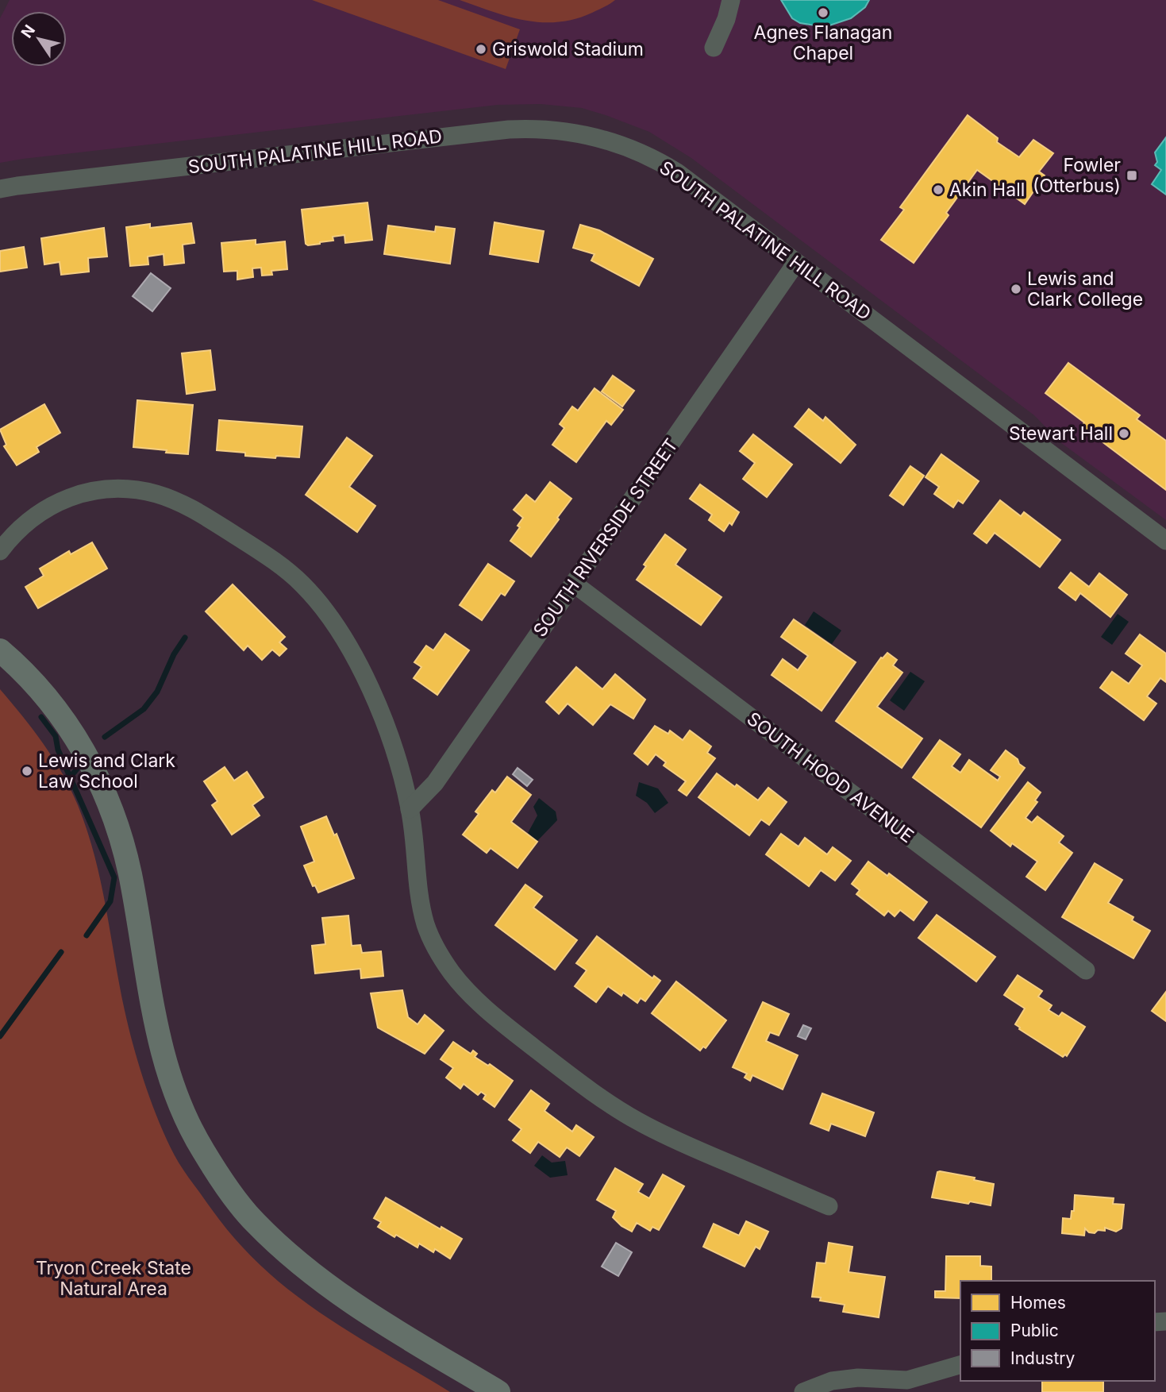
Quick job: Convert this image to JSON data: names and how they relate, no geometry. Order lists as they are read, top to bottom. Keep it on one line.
{"streets":{"street":["SOUTH PALATINE HILL ROAD","SOUTH RIVERSIDE STREET","SOUTH HOOD AVENUE"]},"crossings":[["SOUTH PALATINE HILL ROAD","SOUTH RIVERSIDE STREET"],["SOUTH RIVERSIDE STREET","SOUTH HOOD AVENUE"]],"parks":["Tryon Creek State Natural Area"],"places":{"other":["Agnes Flanagan Chapel","Griswold Stadium","Akin Hall","Lewis and Clark College","Stewart Hall","Lewis and Clark Law School"],"transit":["Fowler (Otterbus)"]},"legend":["Homes","Public","Industry"],"north":"top left"}
